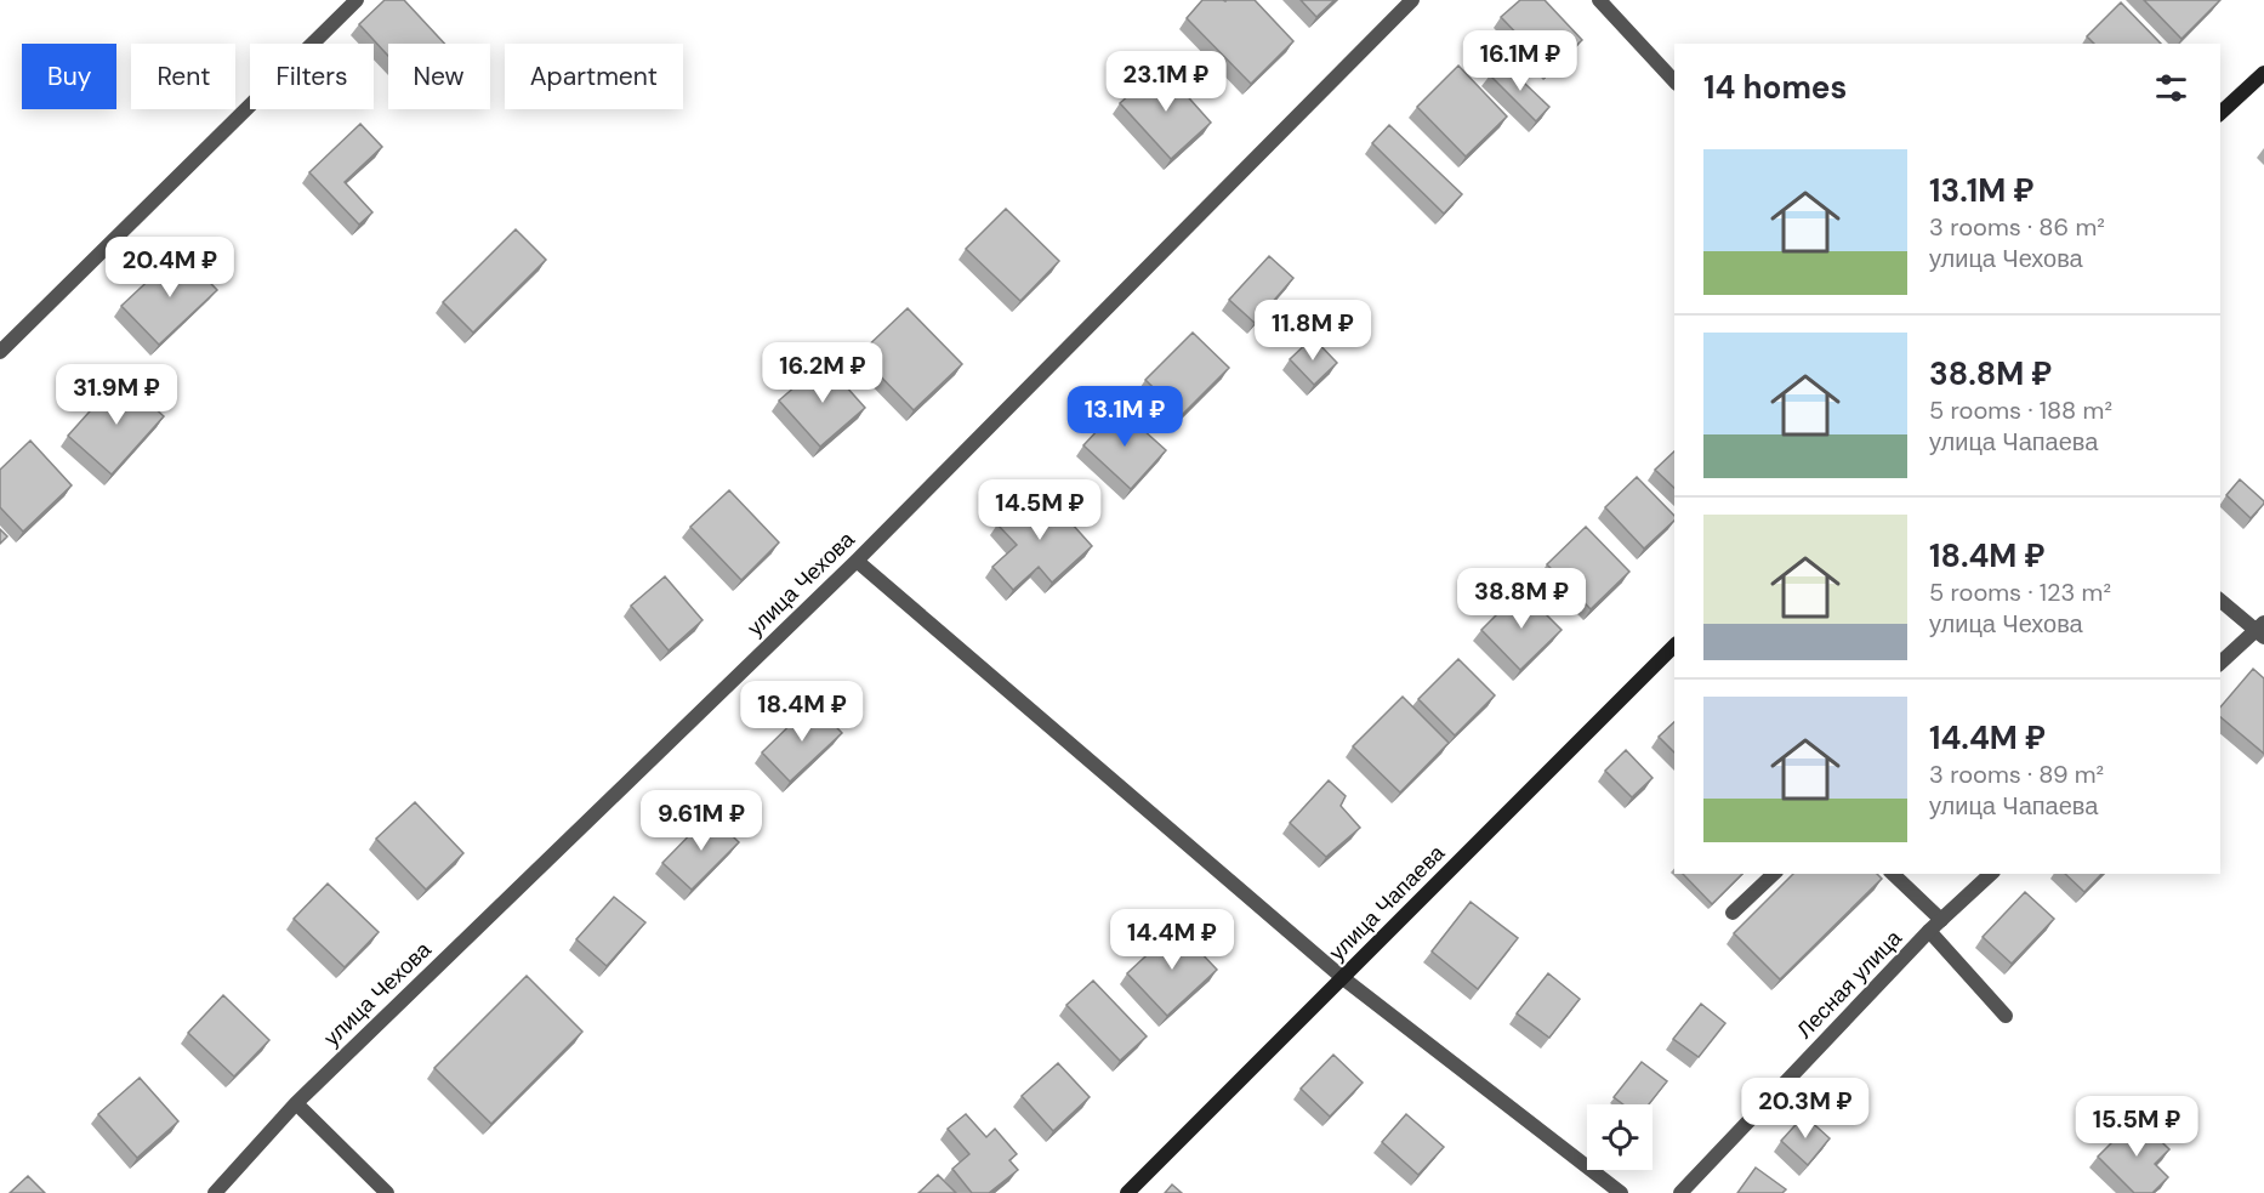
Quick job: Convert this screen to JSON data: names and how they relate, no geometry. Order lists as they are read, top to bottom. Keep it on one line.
{"streets":{"street":["улица Чехова","улица Чапаева","Лесная улица"]},"page":{"price":["16.1M ₽","23.1M ₽","20.4M ₽","11.8M ₽","16.2M ₽","31.9M ₽","13.1M ₽","14.5M ₽","38.8M ₽","18.4M ₽","9.61M ₽","14.4M ₽","20.3M ₽","15.5M ₽"],"chip":["Buy","Rent","Filters","New","Apartment"],"heading":"14 homes","list":[{"name":"13.1M ₽","note":"3 rooms · 86 m² · улица Чехова"},{"name":"38.8M ₽","note":"5 rooms · 188 m² · улица Чапаева"},{"name":"18.4M ₽","note":"5 rooms · 123 m² · улица Чехова"},{"name":"14.4M ₽","note":"3 rooms · 89 m² · улица Чапаева"}]}}
